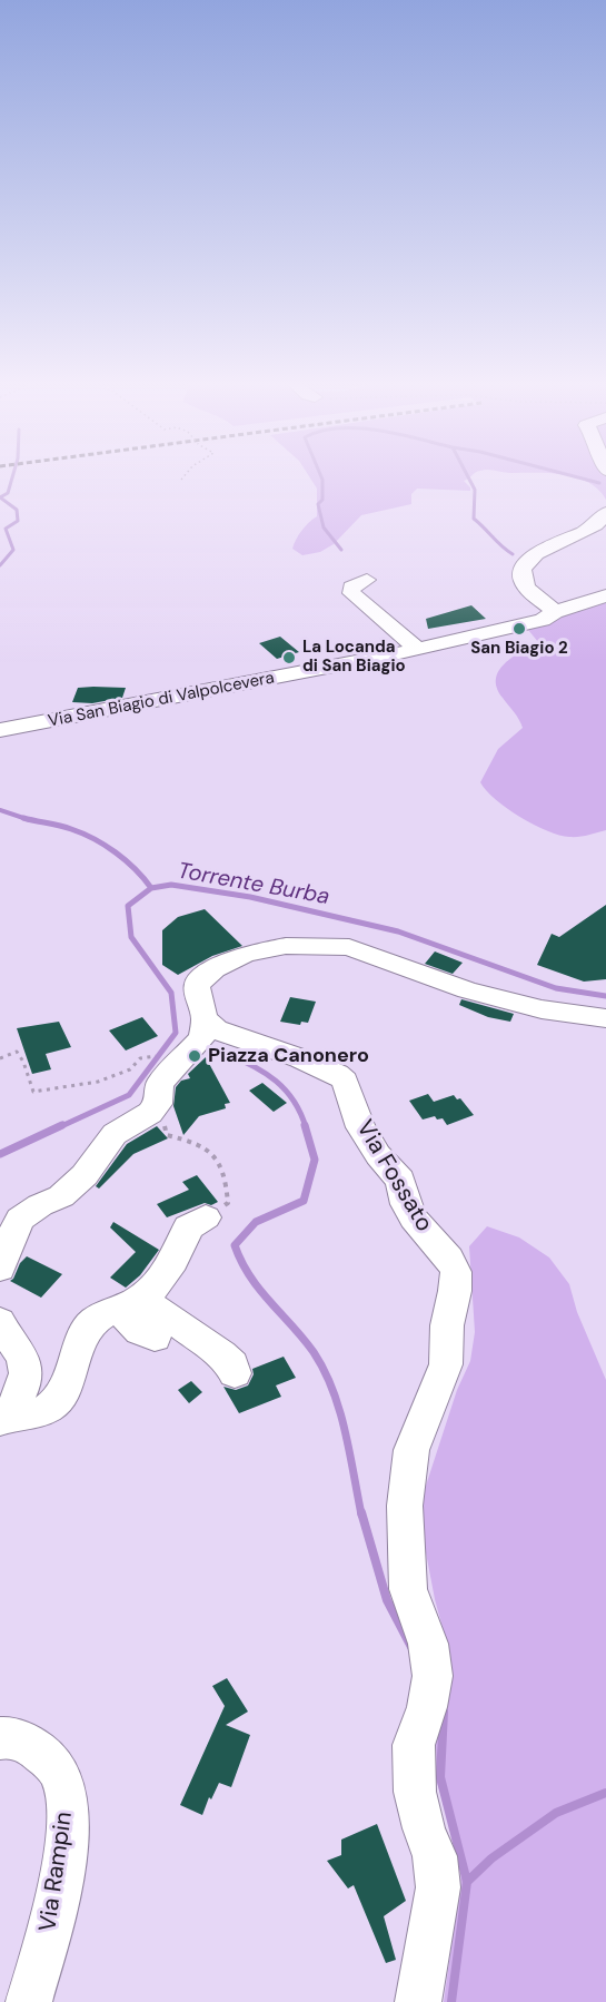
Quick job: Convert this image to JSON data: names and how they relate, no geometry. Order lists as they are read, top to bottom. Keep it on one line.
{"streets":{"street":["Via San Biagio di Valpolcevera","Via Fossato","Via Rampin"]},"water":["Torrente Burba"],"places":["San Biagio 2","La Locanda di San Biagio","Piazza Canonero"]}
